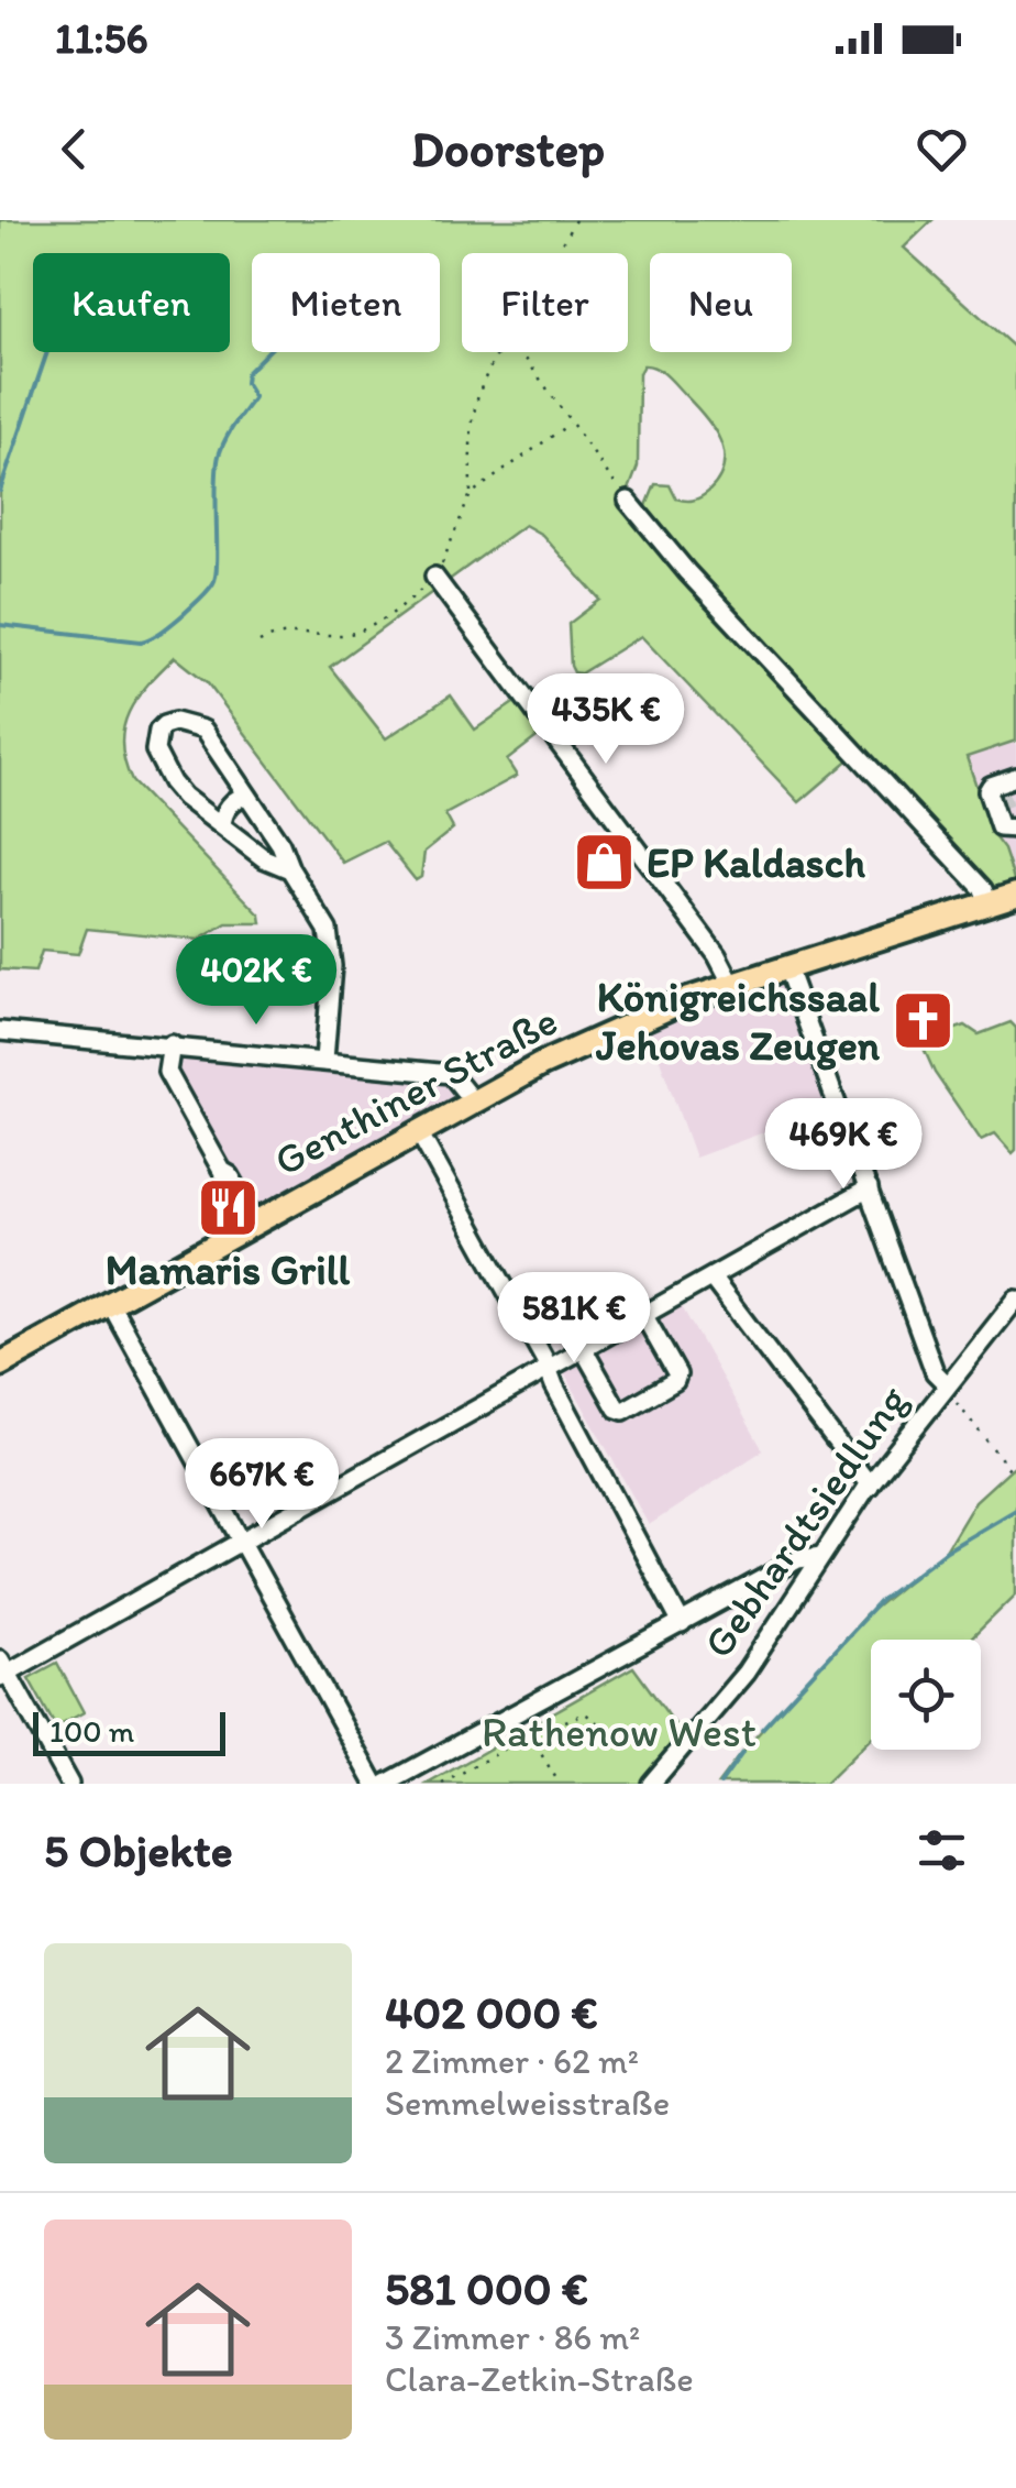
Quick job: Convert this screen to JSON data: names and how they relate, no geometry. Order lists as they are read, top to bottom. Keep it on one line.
{"streets":{"main road":["Genthiner Straße"],"street":["Gebhardtsiedlung"]},"parks":["Rathenow West"],"places":{"shop":["EP Kaldasch"],"church":["Königreichssaal Jehovas Zeugen"],"restaurant":["Mamaris Grill"]},"scale_bar":"100 m","page":{"status":"11:56","header":"Doorstep","chip":["Kaufen","Mieten","Filter","Neu"],"price":["435K €","402K €","469K €","581K €","667K €"],"scale":"100 m","heading":"5 Objekte","list":[{"name":"402 000 €","note":"2 Zimmer · 62 m² · Semmelweisstraße"},{"name":"581 000 €","note":"3 Zimmer · 86 m² · Clara-Zetkin-Straße"}]}}
